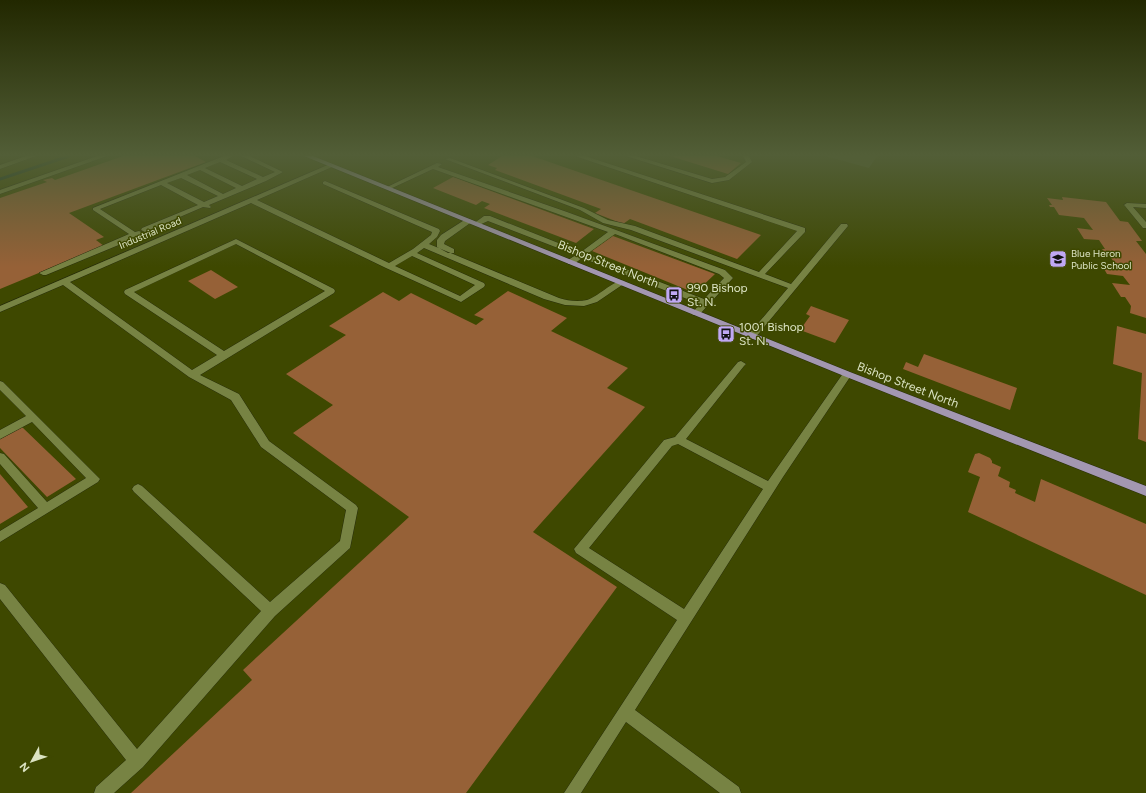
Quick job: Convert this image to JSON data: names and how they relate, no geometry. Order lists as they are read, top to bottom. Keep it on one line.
{"streets":{"main road":["Bishop Street North"],"street":["Industrial Road"]},"places":{"school or university":["Blue Heron Public School"],"bus stop":["990 Bishop St. N.","1001 Bishop St. N."]},"north":"bottom left"}
